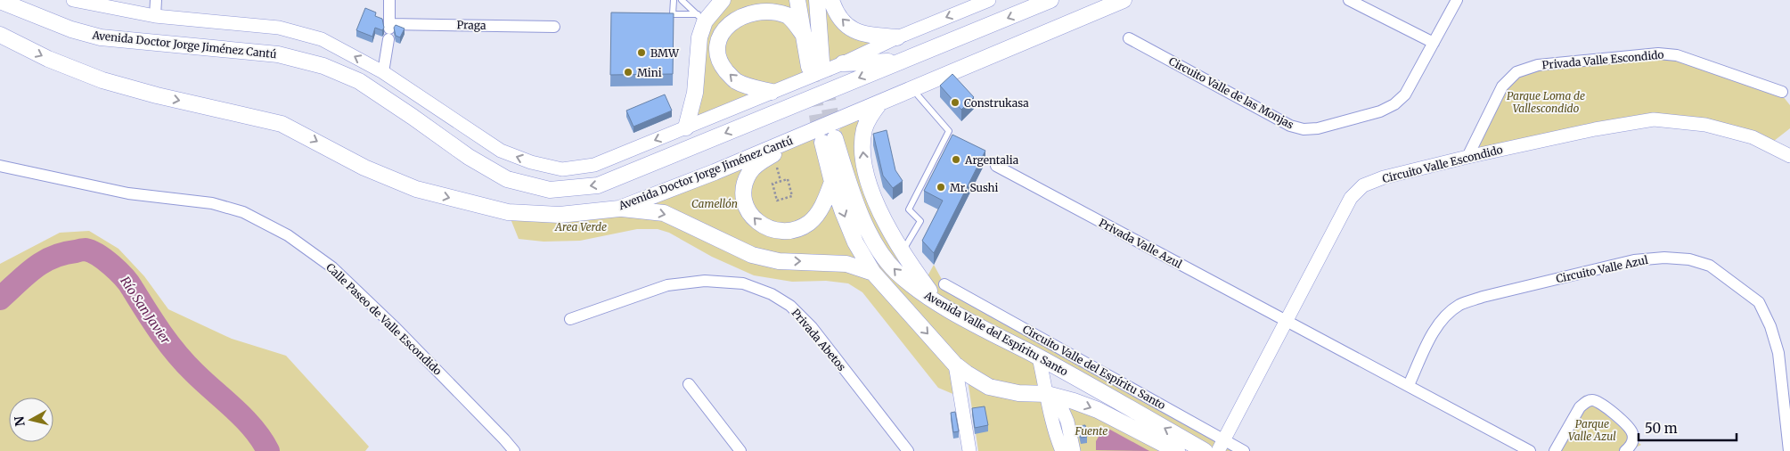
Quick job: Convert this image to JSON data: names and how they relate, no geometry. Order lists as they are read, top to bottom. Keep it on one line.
{"streets":{"main road":["Avenida Doctor Jorge Jiménez Cantú","Avenida Valle del Espíritu Santo"],"street":["Praga","Privada Valle Escondido","Circuito Valle de las Monjas","Circuito Valle Escondido","Privada Valle Azul","Circuito Valle Azul","Calle Paseo de Valle Escondido","Privada Abetos","Circuito Valle del Espíritu Santo"]},"crossings":[["Privada Valle Escondido","Circuito Valle Escondido"],["Circuito Valle Escondido","Privada Valle Azul"],["Circuito Valle Escondido","Circuito Valle del Espíritu Santo"]],"water":["Río San Javier"],"parks":["Parque Loma de Vallescondido","Camellón","Area Verde","Parque Valle Azul","Fuente"],"places":["BMW","Mini","Construkasa","Argentalia","Mr. Sushi"],"scale_bar":"50 m","north":"left"}
